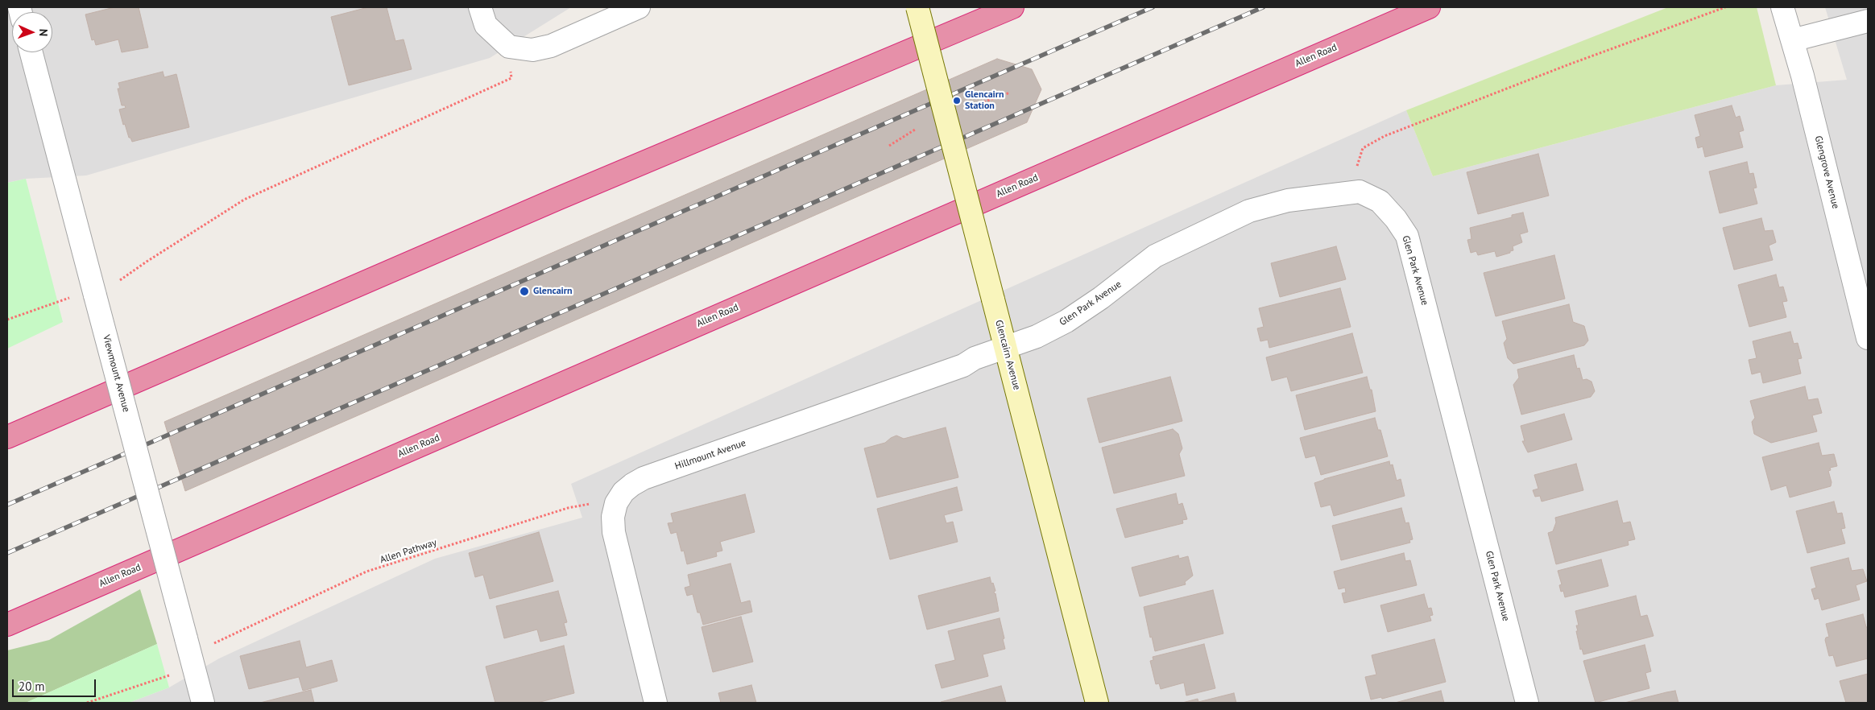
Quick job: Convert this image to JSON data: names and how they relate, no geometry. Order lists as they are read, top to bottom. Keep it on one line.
{"streets":{"highway":["Allen Road"],"street":["Glengrove Avenue","Glen Park Avenue","Glencairn Avenue","Viewmount Avenue","Hillmount Avenue"],"path":["Allen Pathway"]},"crossings":[["Glen Park Avenue","Glencairn Avenue"],["Glen Park Avenue","Hillmount Avenue"],["Glencairn Avenue","Hillmount Avenue"],["Hillmount Avenue","Allen Pathway"]],"places":["Glencairn Station","Glencairn"],"scale_bar":"20 m","north":"right"}
